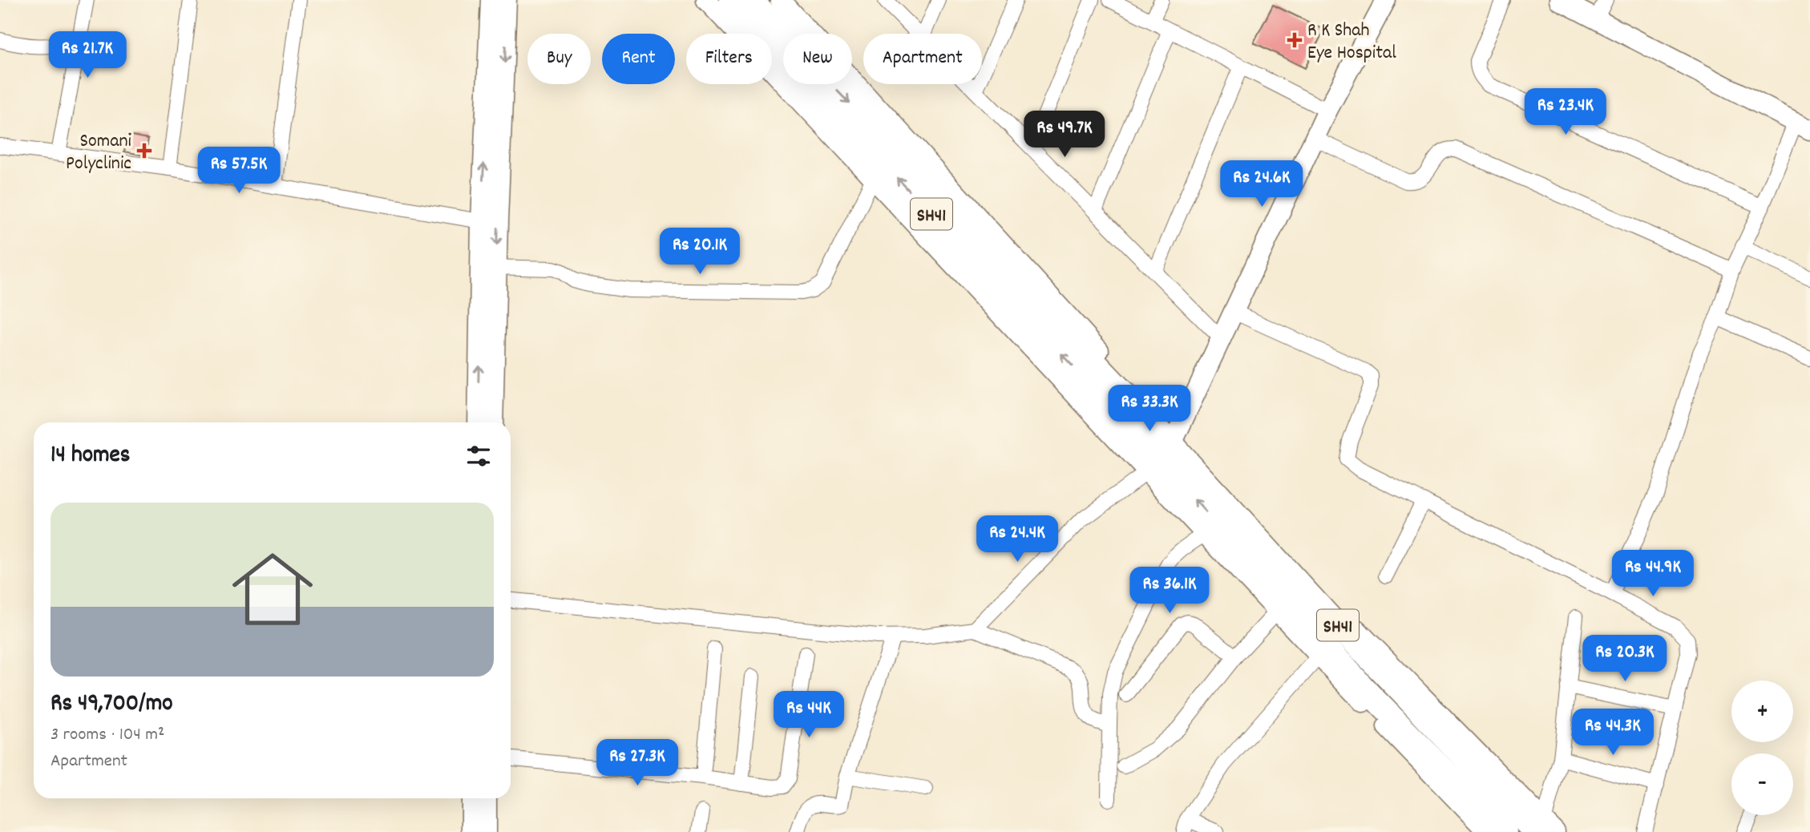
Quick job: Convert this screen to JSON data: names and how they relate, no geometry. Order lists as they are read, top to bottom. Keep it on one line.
{"streets":{"main road":["SH41"]},"places":{"health":["R K Shah Eye Hospital","Somani Polyclinic"]},"page":{"price":["Rs 21.7K","Rs 23.4K","Rs 49.7K","Rs 57.5K","Rs 24.6K","Rs 20.1K","Rs 33.3K","Rs 24.4K","Rs 44.9K","Rs 36.1K","Rs 20.3K","Rs 44K","Rs 44.3K","Rs 27.3K"],"chip":["Buy","Rent","Filters","New","Apartment"],"heading":"14 homes","list":[{"name":"Rs 49,700/mo","note":"3 rooms · 104 m² · Apartment"}],"map_buttons":["+","−"]}}
